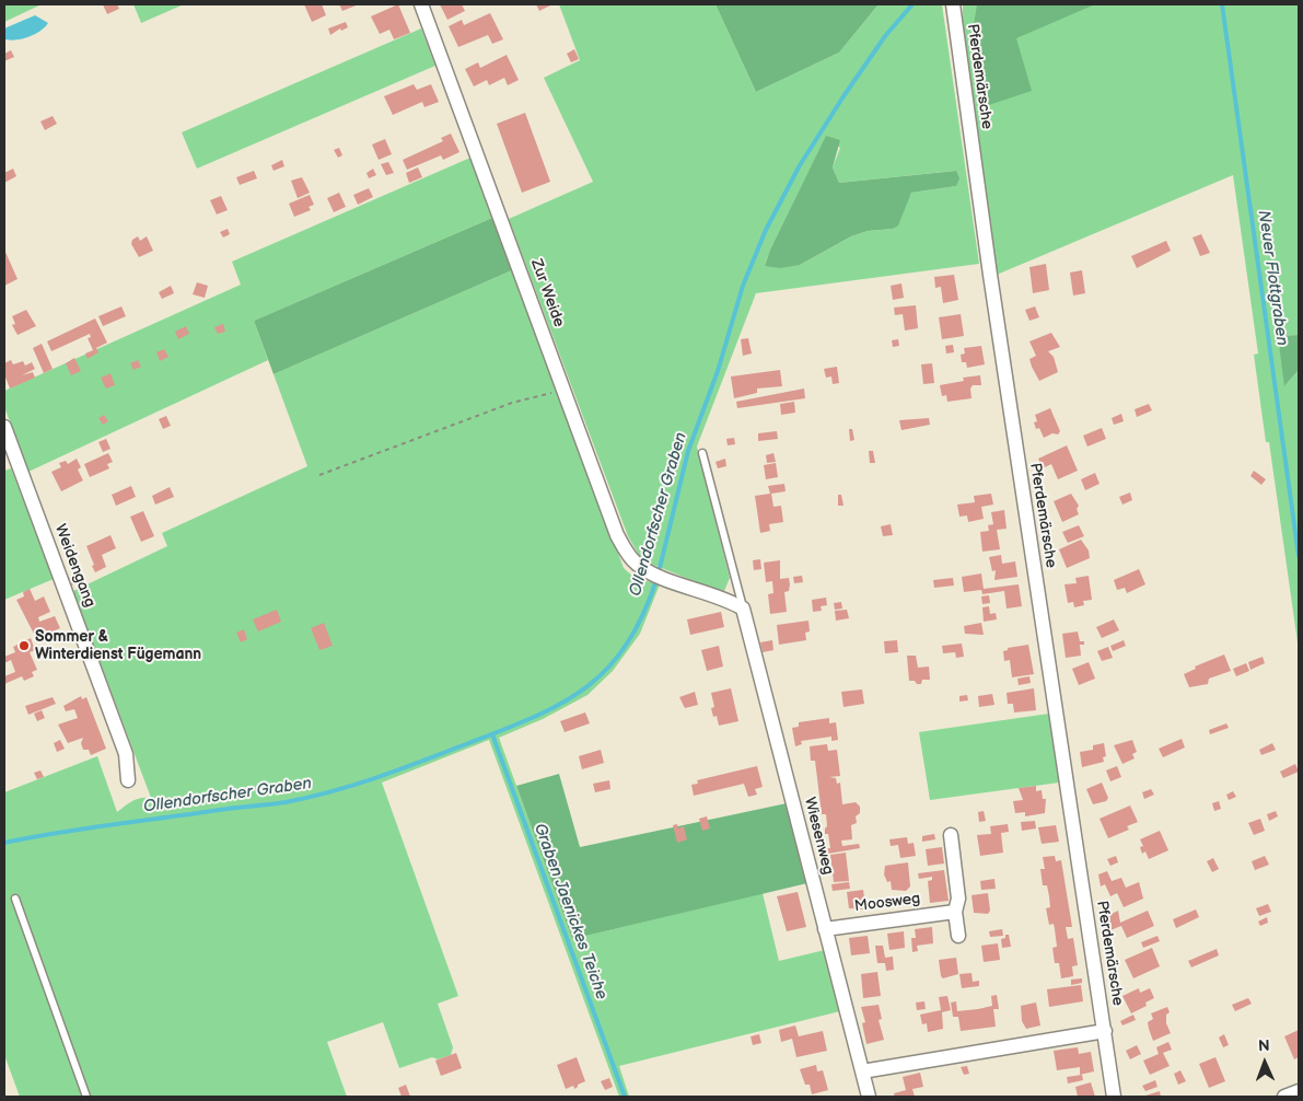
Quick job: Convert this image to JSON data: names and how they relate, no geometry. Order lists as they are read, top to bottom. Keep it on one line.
{"streets":{"street":["Pferdemärsche","Zur Weide","Weidengang","Wiesenweg","Moosweg"]},"crossings":[["Zur Weide","Wiesenweg"],["Wiesenweg","Moosweg"]],"water":["Neuer Flottgraben","Ollendorfscher Graben","Graben Jaenickes Teiche"],"places":["Sommer & Winterdienst Fügemann"],"north":"top"}
